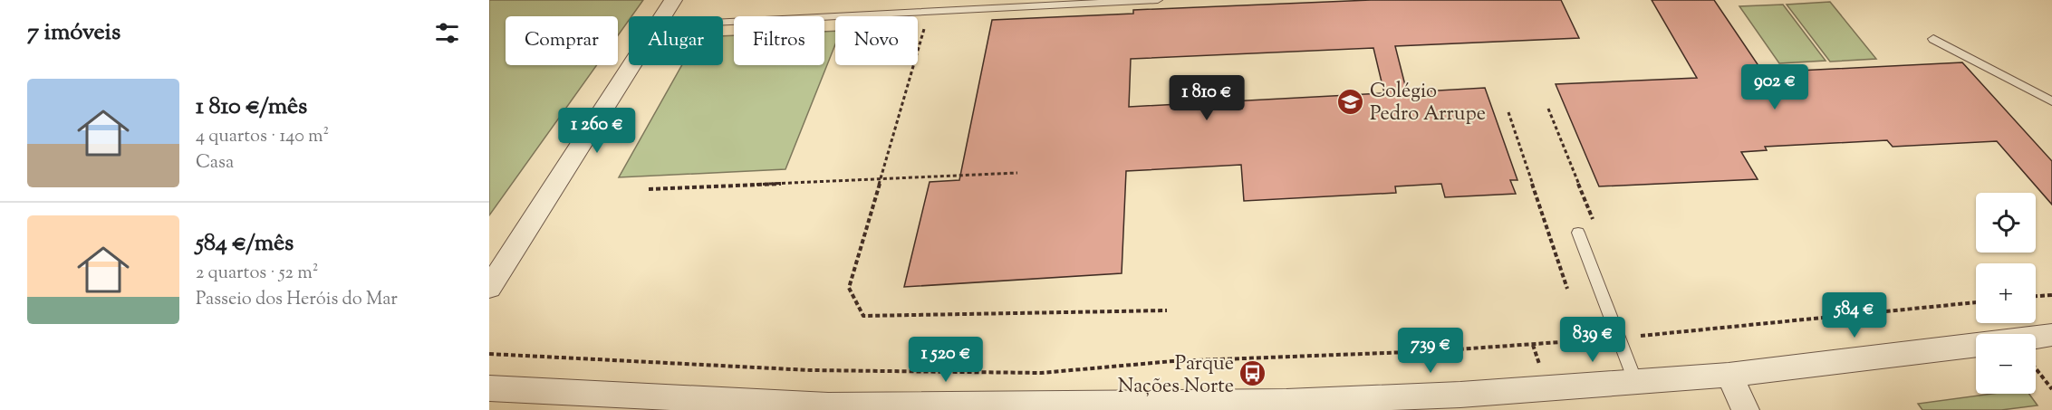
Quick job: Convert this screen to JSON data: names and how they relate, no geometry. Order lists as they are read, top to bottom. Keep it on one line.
{"places":{"school or university":["Colégio Pedro Arrupe"],"bus stop":["Parque Nações Norte"]},"page":{"heading":"7 imóveis","chip":["Comprar","Alugar","Filtros","Novo"],"price":["902 €","1 810 €","1 260 €","584 €","839 €","739 €","1 520 €"],"list":[{"name":"1 810 €/mês","note":"4 quartos · 140 m² · Casa"},{"name":"584 €/mês","note":"2 quartos · 52 m² · Passeio dos Heróis do Mar"}],"map_buttons":["+","−"]}}
